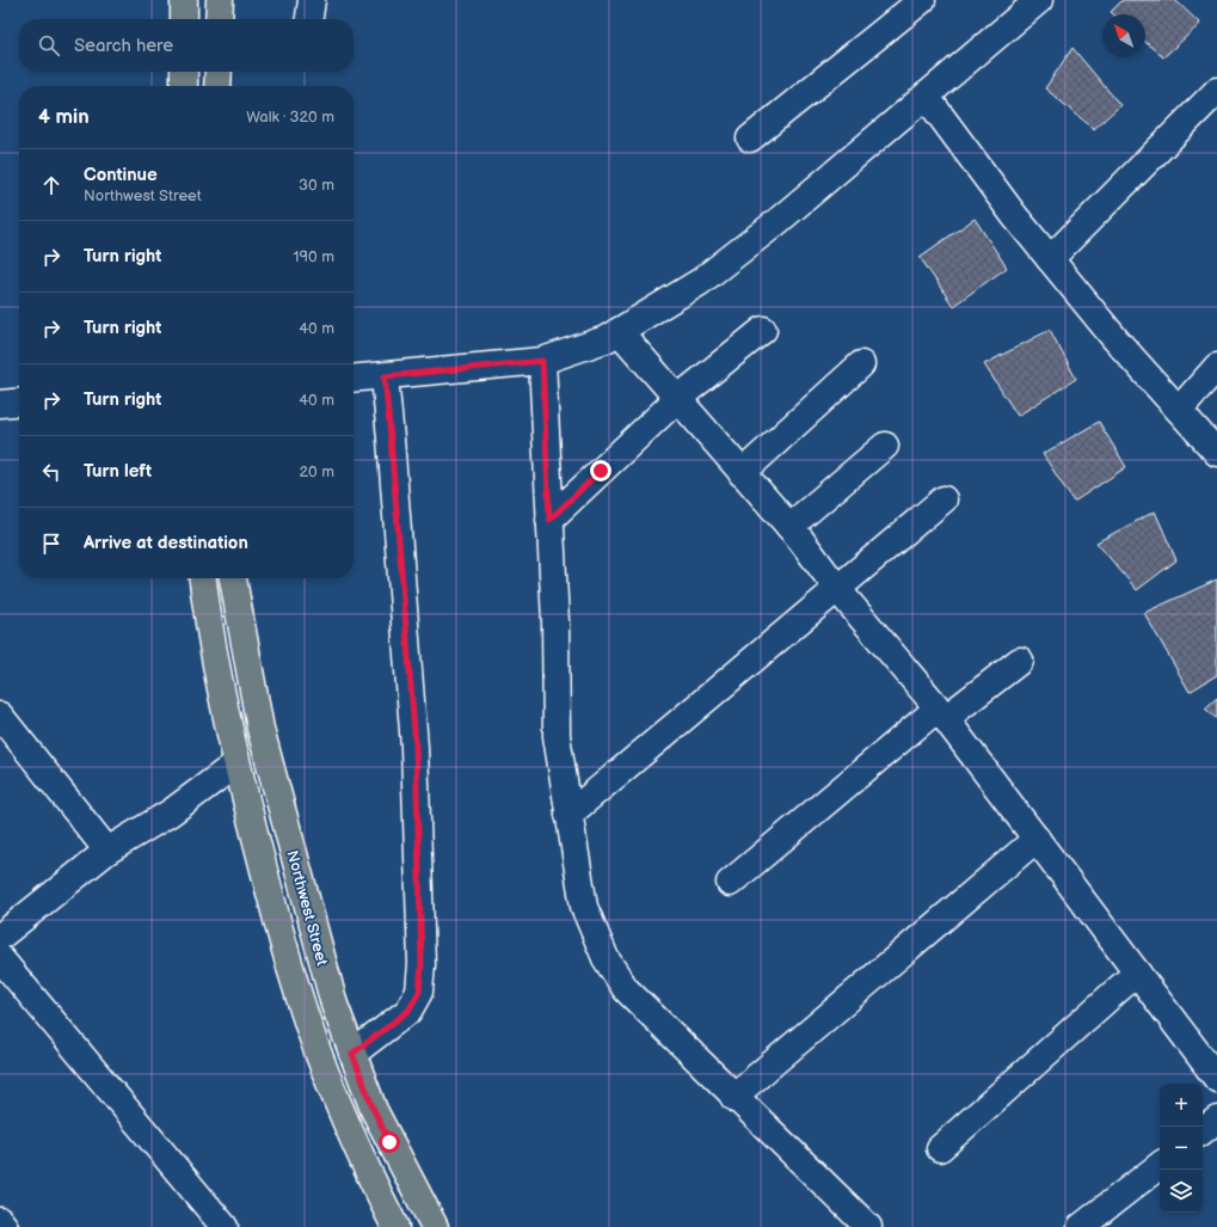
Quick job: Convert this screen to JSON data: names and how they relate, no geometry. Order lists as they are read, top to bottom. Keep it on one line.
{"streets":{"main road":["Northwest Street"]},"north":"top left","page":{"search":"Search here","heading":["4 min","Walk · 320 m"],"list":[["Continue","Northwest Street","30 m"],["Turn right","190 m"],["Turn right","40 m"],["Turn right","40 m"],["Turn left","20 m"],"Arrive at destination"],"map_buttons":["+","−"]}}
